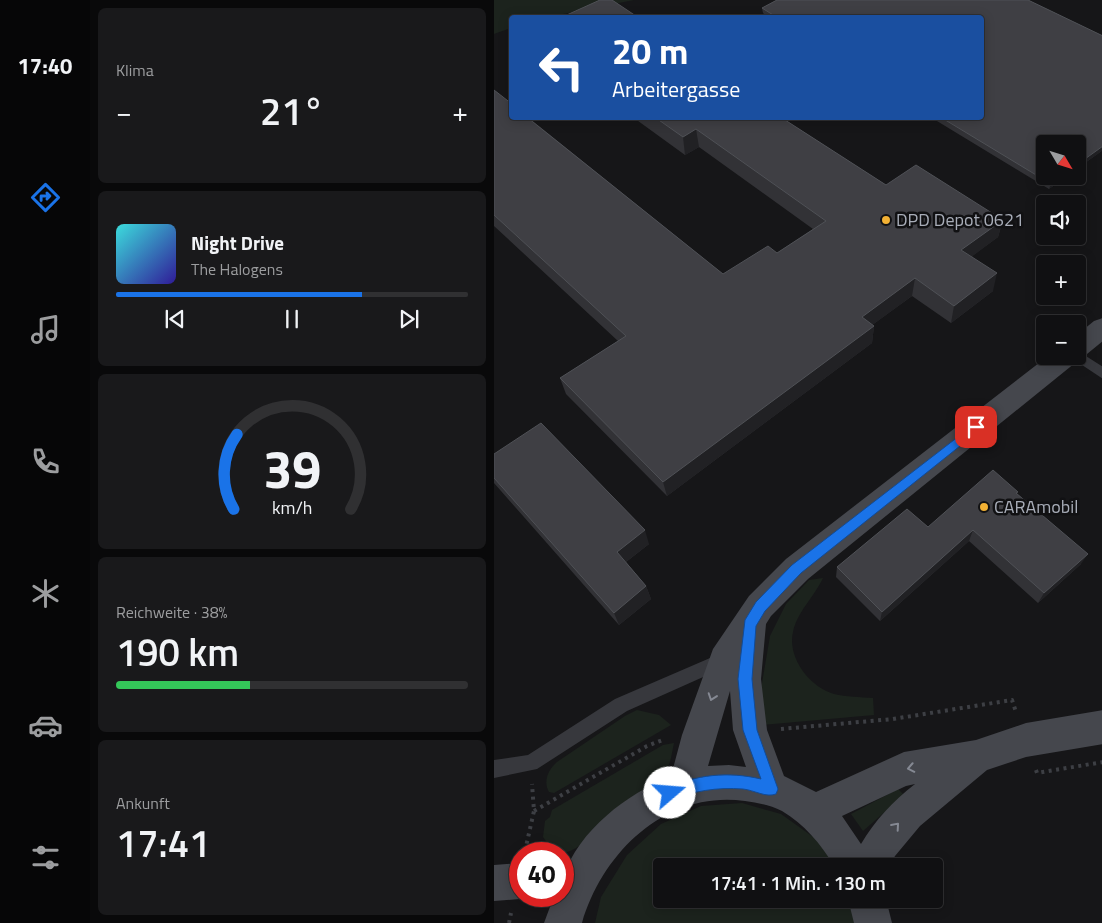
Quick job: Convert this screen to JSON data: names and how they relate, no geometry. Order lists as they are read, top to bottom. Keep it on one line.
{"places":["DPD Depot 0621","CARAmobil"],"north":"bottom right","page":{"tabs":"17:40","tile":["Klima",["Reichweite · 38%","190 km"],["Ankunft","17:41"]],"turn":["20 m","Arbeitergasse"],"heat":["−","21°","+"],"map_buttons":["+","−"],"song":["Night Drive","The Halogens"],"limit":"40","trip":"17:41 · 1 Min. · 130 m","gauge":["39","km/h"]}}
